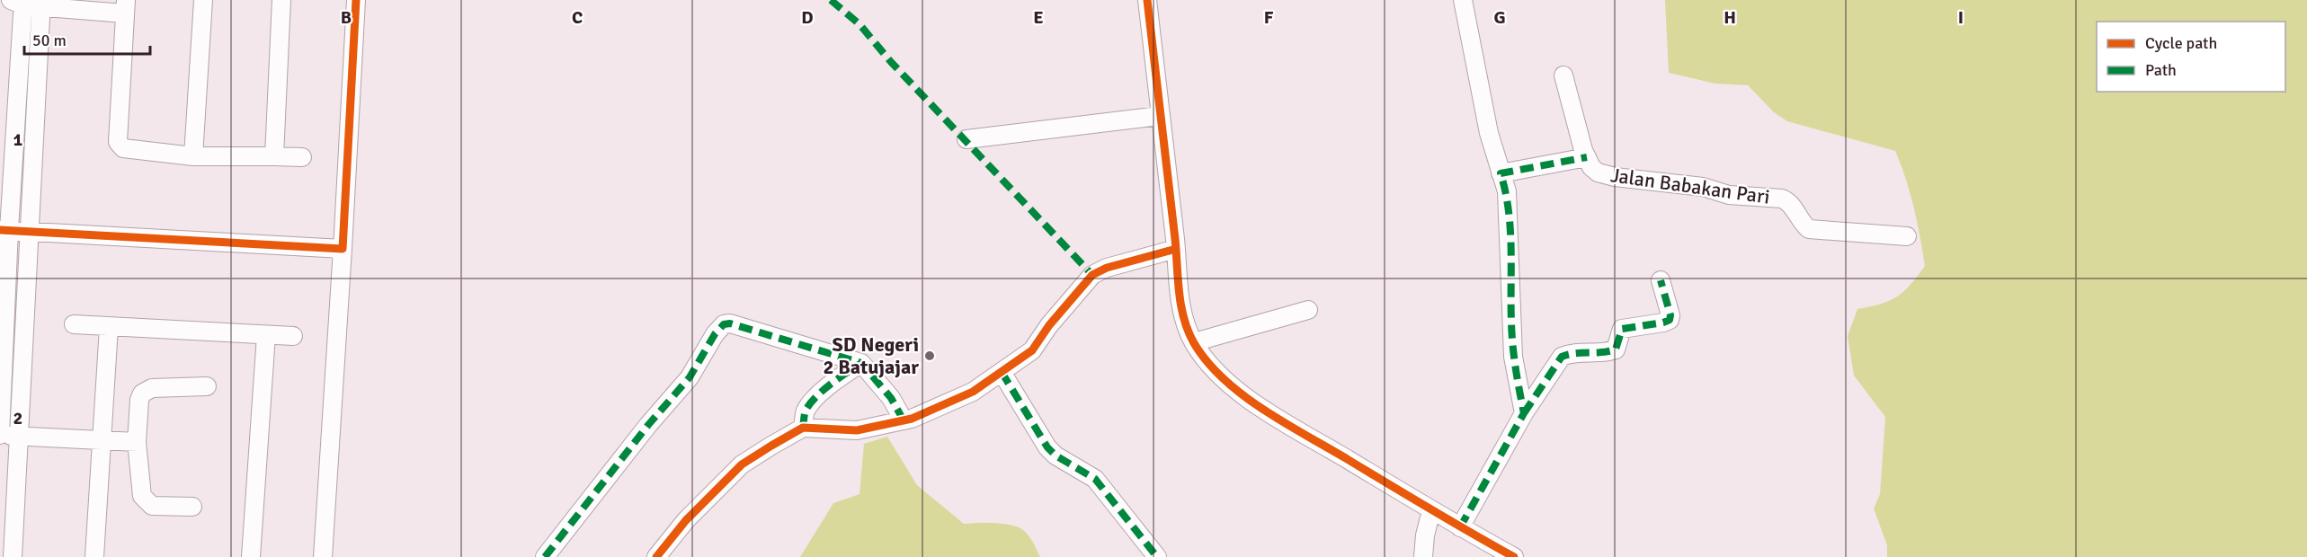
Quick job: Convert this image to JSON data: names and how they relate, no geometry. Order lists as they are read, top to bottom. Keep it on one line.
{"streets":{"street":["Jalan Babakan Pari"]},"places":["SD Negeri 2 Batujajar"],"legend":["Cycle path","Path"],"scale_bar":"50 m","grid":{"columns":["B","C","D","E","F","G","H","I"],"rows":["1","2"]}}
